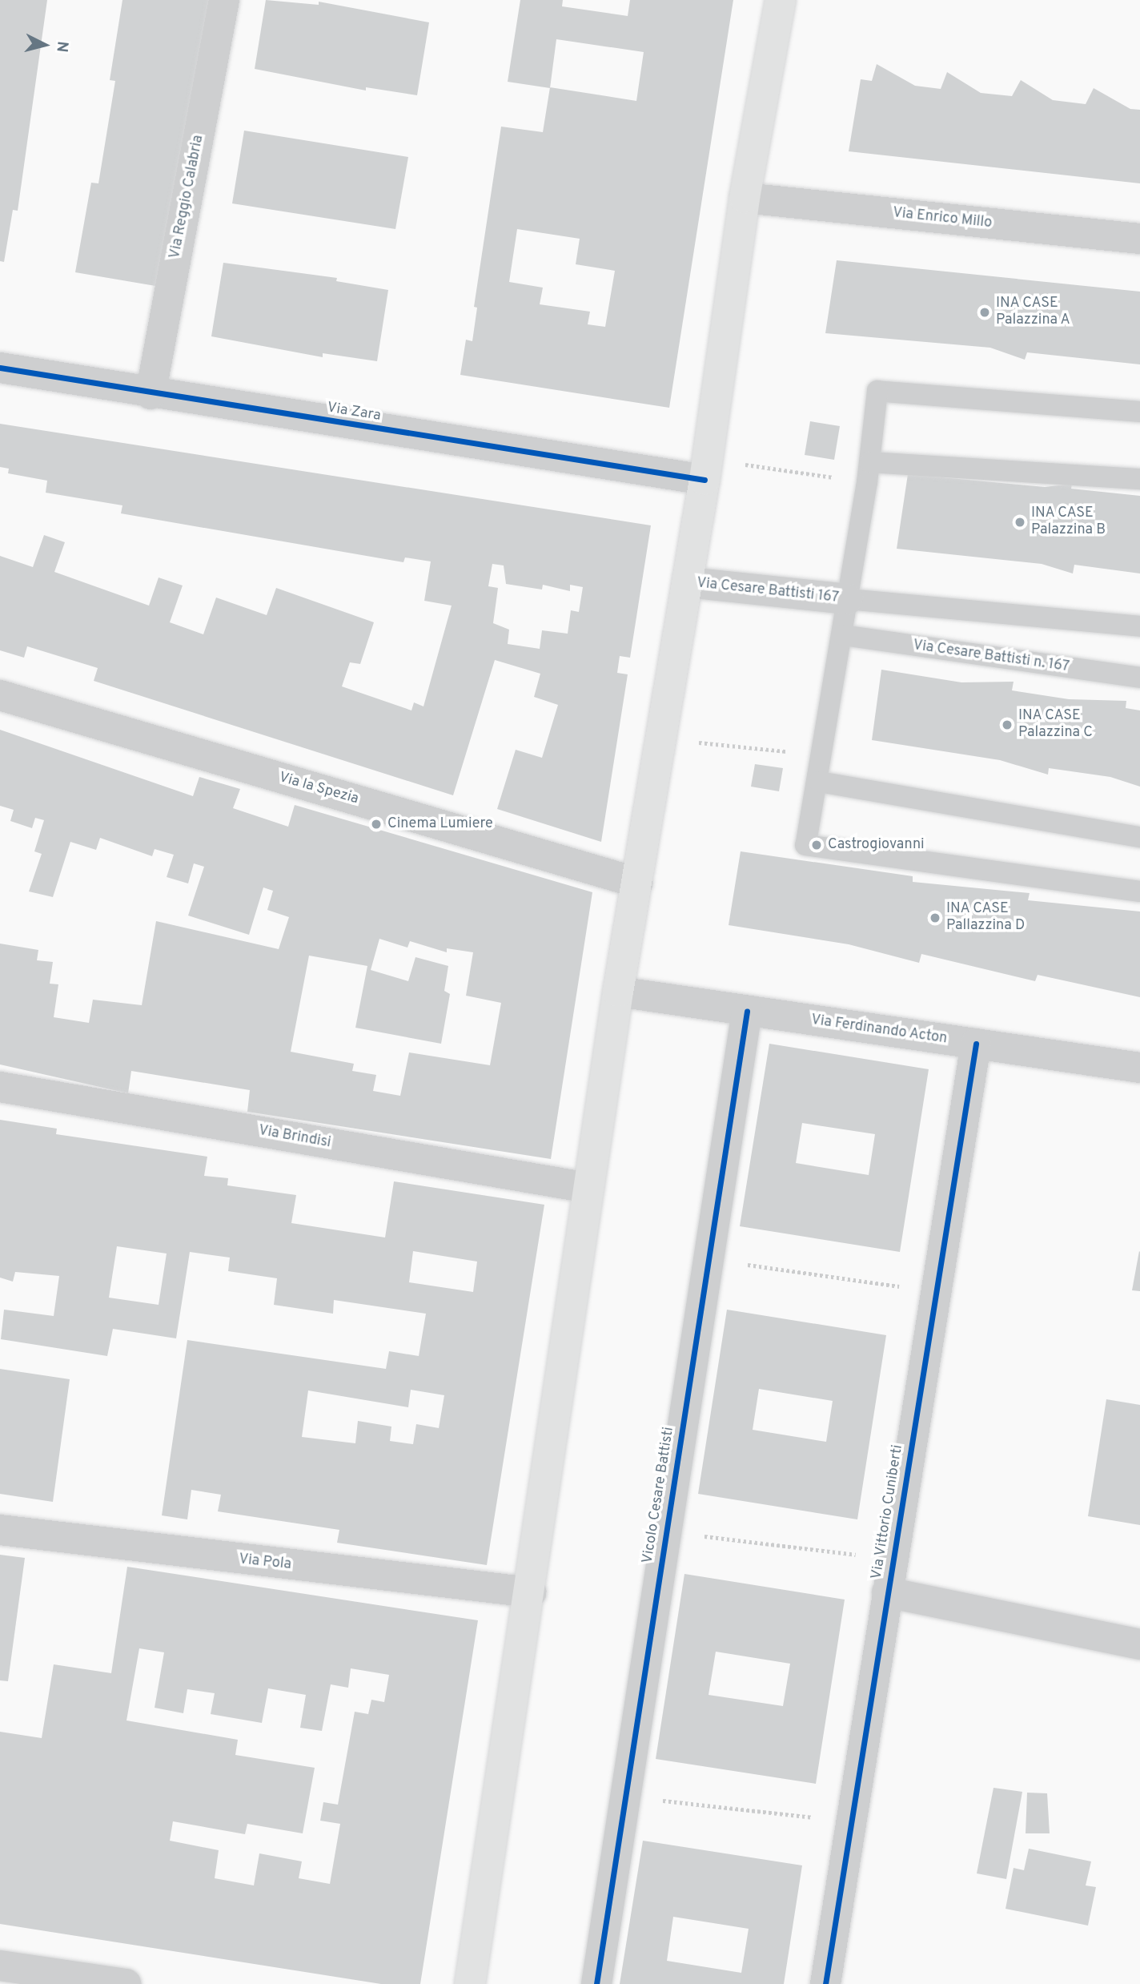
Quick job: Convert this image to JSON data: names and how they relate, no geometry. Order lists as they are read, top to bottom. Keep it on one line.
{"streets":{"street":["Via Reggio Calabria","Via Enrico Millo","Via Zara","Via Cesare Battisti 167","Via la Spezia","Via Ferdinando Acton","Via Brindisi","Vicolo Cesare Battisti","Via Vittorio Cuniberti","Via Pola"],"lane":["Via Cesare Battisti n. 167"]},"crossings":[["Via Reggio Calabria","Via Zara"],["Via Ferdinando Acton","Vicolo Cesare Battisti"],["Via Ferdinando Acton","Via Vittorio Cuniberti"]],"places":["INA CASE Palazzina A","INA CASE Palazzina B","INA CASE Palazzina C","Cinema Lumiere","Castrogiovanni","INA CASE Pallazzina D"],"north":"right"}
